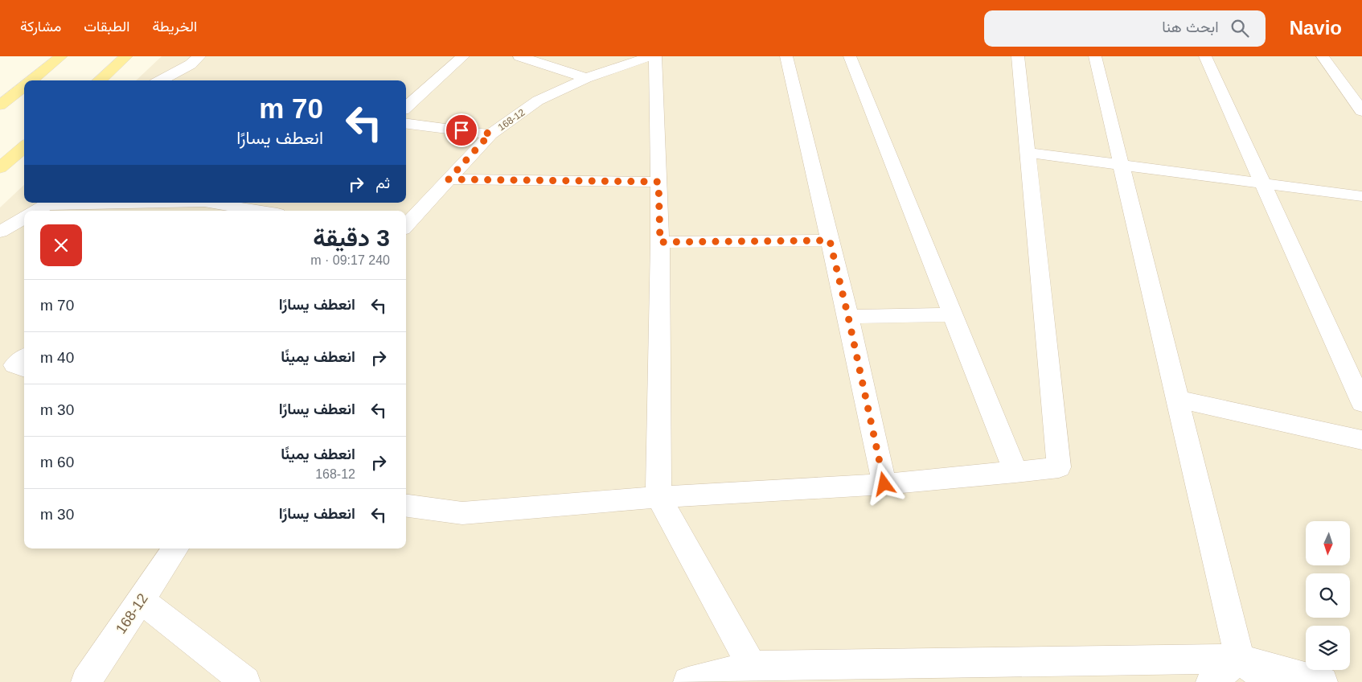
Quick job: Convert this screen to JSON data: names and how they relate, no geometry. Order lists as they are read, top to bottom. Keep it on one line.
{"streets":{"street":["168-12"]},"north":"bottom","page":{"header":"Navio","search":"ابحث هنا","nav":["الخريطة","الطبقات","مشاركة"],"turn":["70 m","انعطف يسارًا"],"then":"ثم","heading":["3 دقيقة","240 m · 09:17"],"list":[{"name":"انعطف يسارًا","value":"70 m"},{"name":"انعطف يمينًا","value":"40 m"},{"name":"انعطف يسارًا","value":"30 m"},{"name":"انعطف يمينًا","note":"168-12","value":"60 m"},{"name":"انعطف يسارًا","value":"30 m"}]}}
